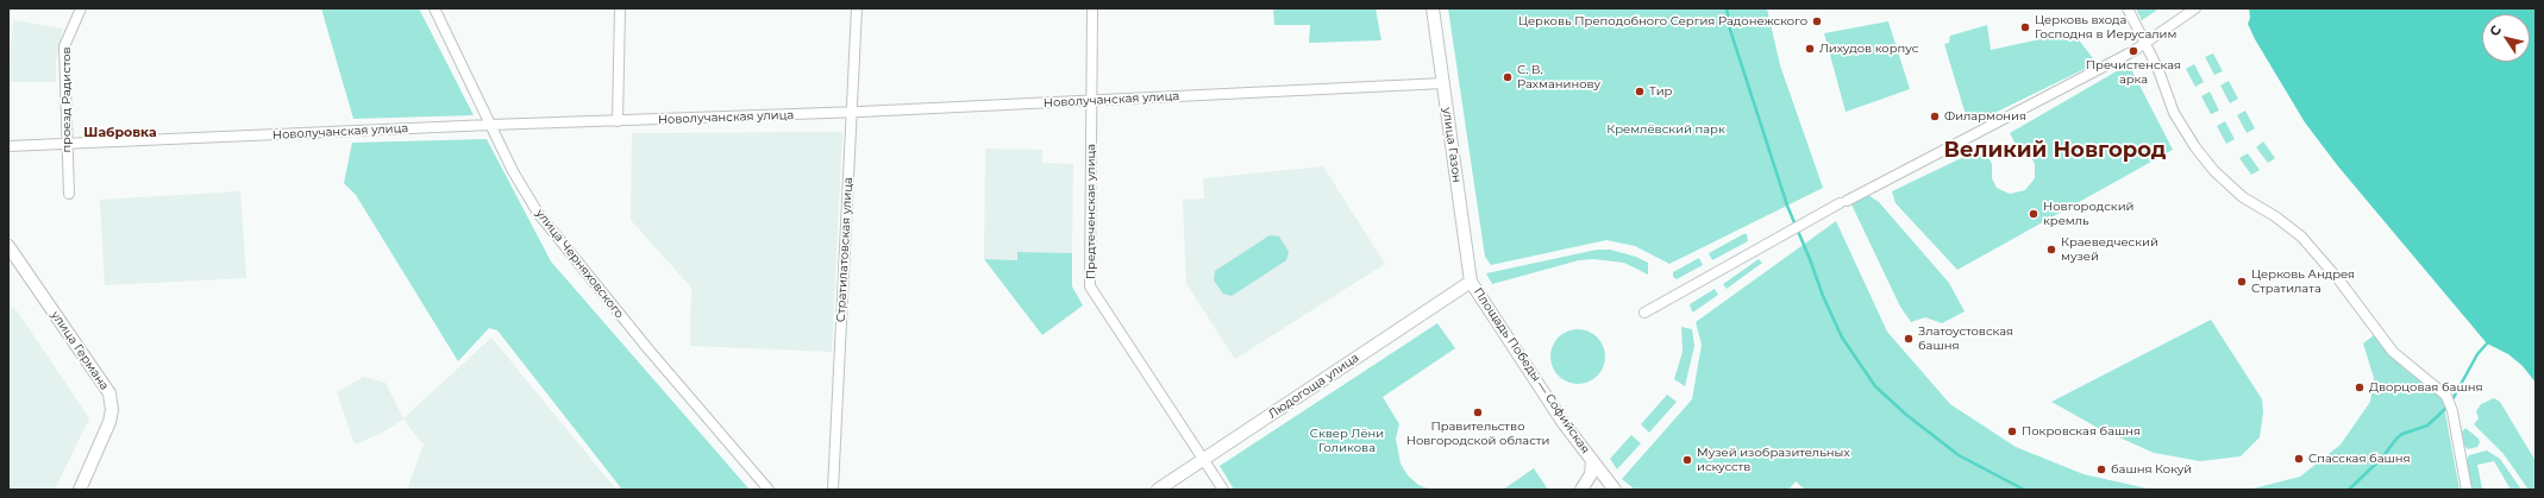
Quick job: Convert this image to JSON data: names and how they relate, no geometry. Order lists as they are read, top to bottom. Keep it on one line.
{"streets":{"main road":["улица Газон","улица Германа","Площадь Победы — Софийская","Людогоща улица"],"street":["проезд Радистов","Новолучанская улица","Предтеченская улица","Стратилатовская улица","улица Черняховского"]},"crossings":[["проезд Радистов","Новолучанская улица"],["Новолучанская улица","улица Газон"],["Новолучанская улица","Предтеченская улица"],["Новолучанская улица","Стратилатовская улица"],["Новолучанская улица","улица Черняховского"],["улица Газон","Площадь Победы — Софийская"],["улица Газон","Людогоща улица"],["Предтеченская улица","Людогоща улица"],["Площадь Победы — Софийская","Людогоща улица"]],"districts":["Шабровка","Великий Новгород"],"parks":["Кремлёвский парк","Сквер Лёни Голикова"],"places":["Церковь Преподобного Сергия Радонежского","Церковь входа Господня в Иерусалим","Лихудов корпус","Пречистенская арка","С. В. Рахманинову","Тир","Филармония","Новгородский кремль","Краеведческий музей","Церковь Андрея Стратилата","Златоустовская башня","Дворцовая башня","Правительство Новгородской области","Покровская башня","Спасская башня","Музей изобразительных искусств","башня Кокуй"],"north":"top left"}
